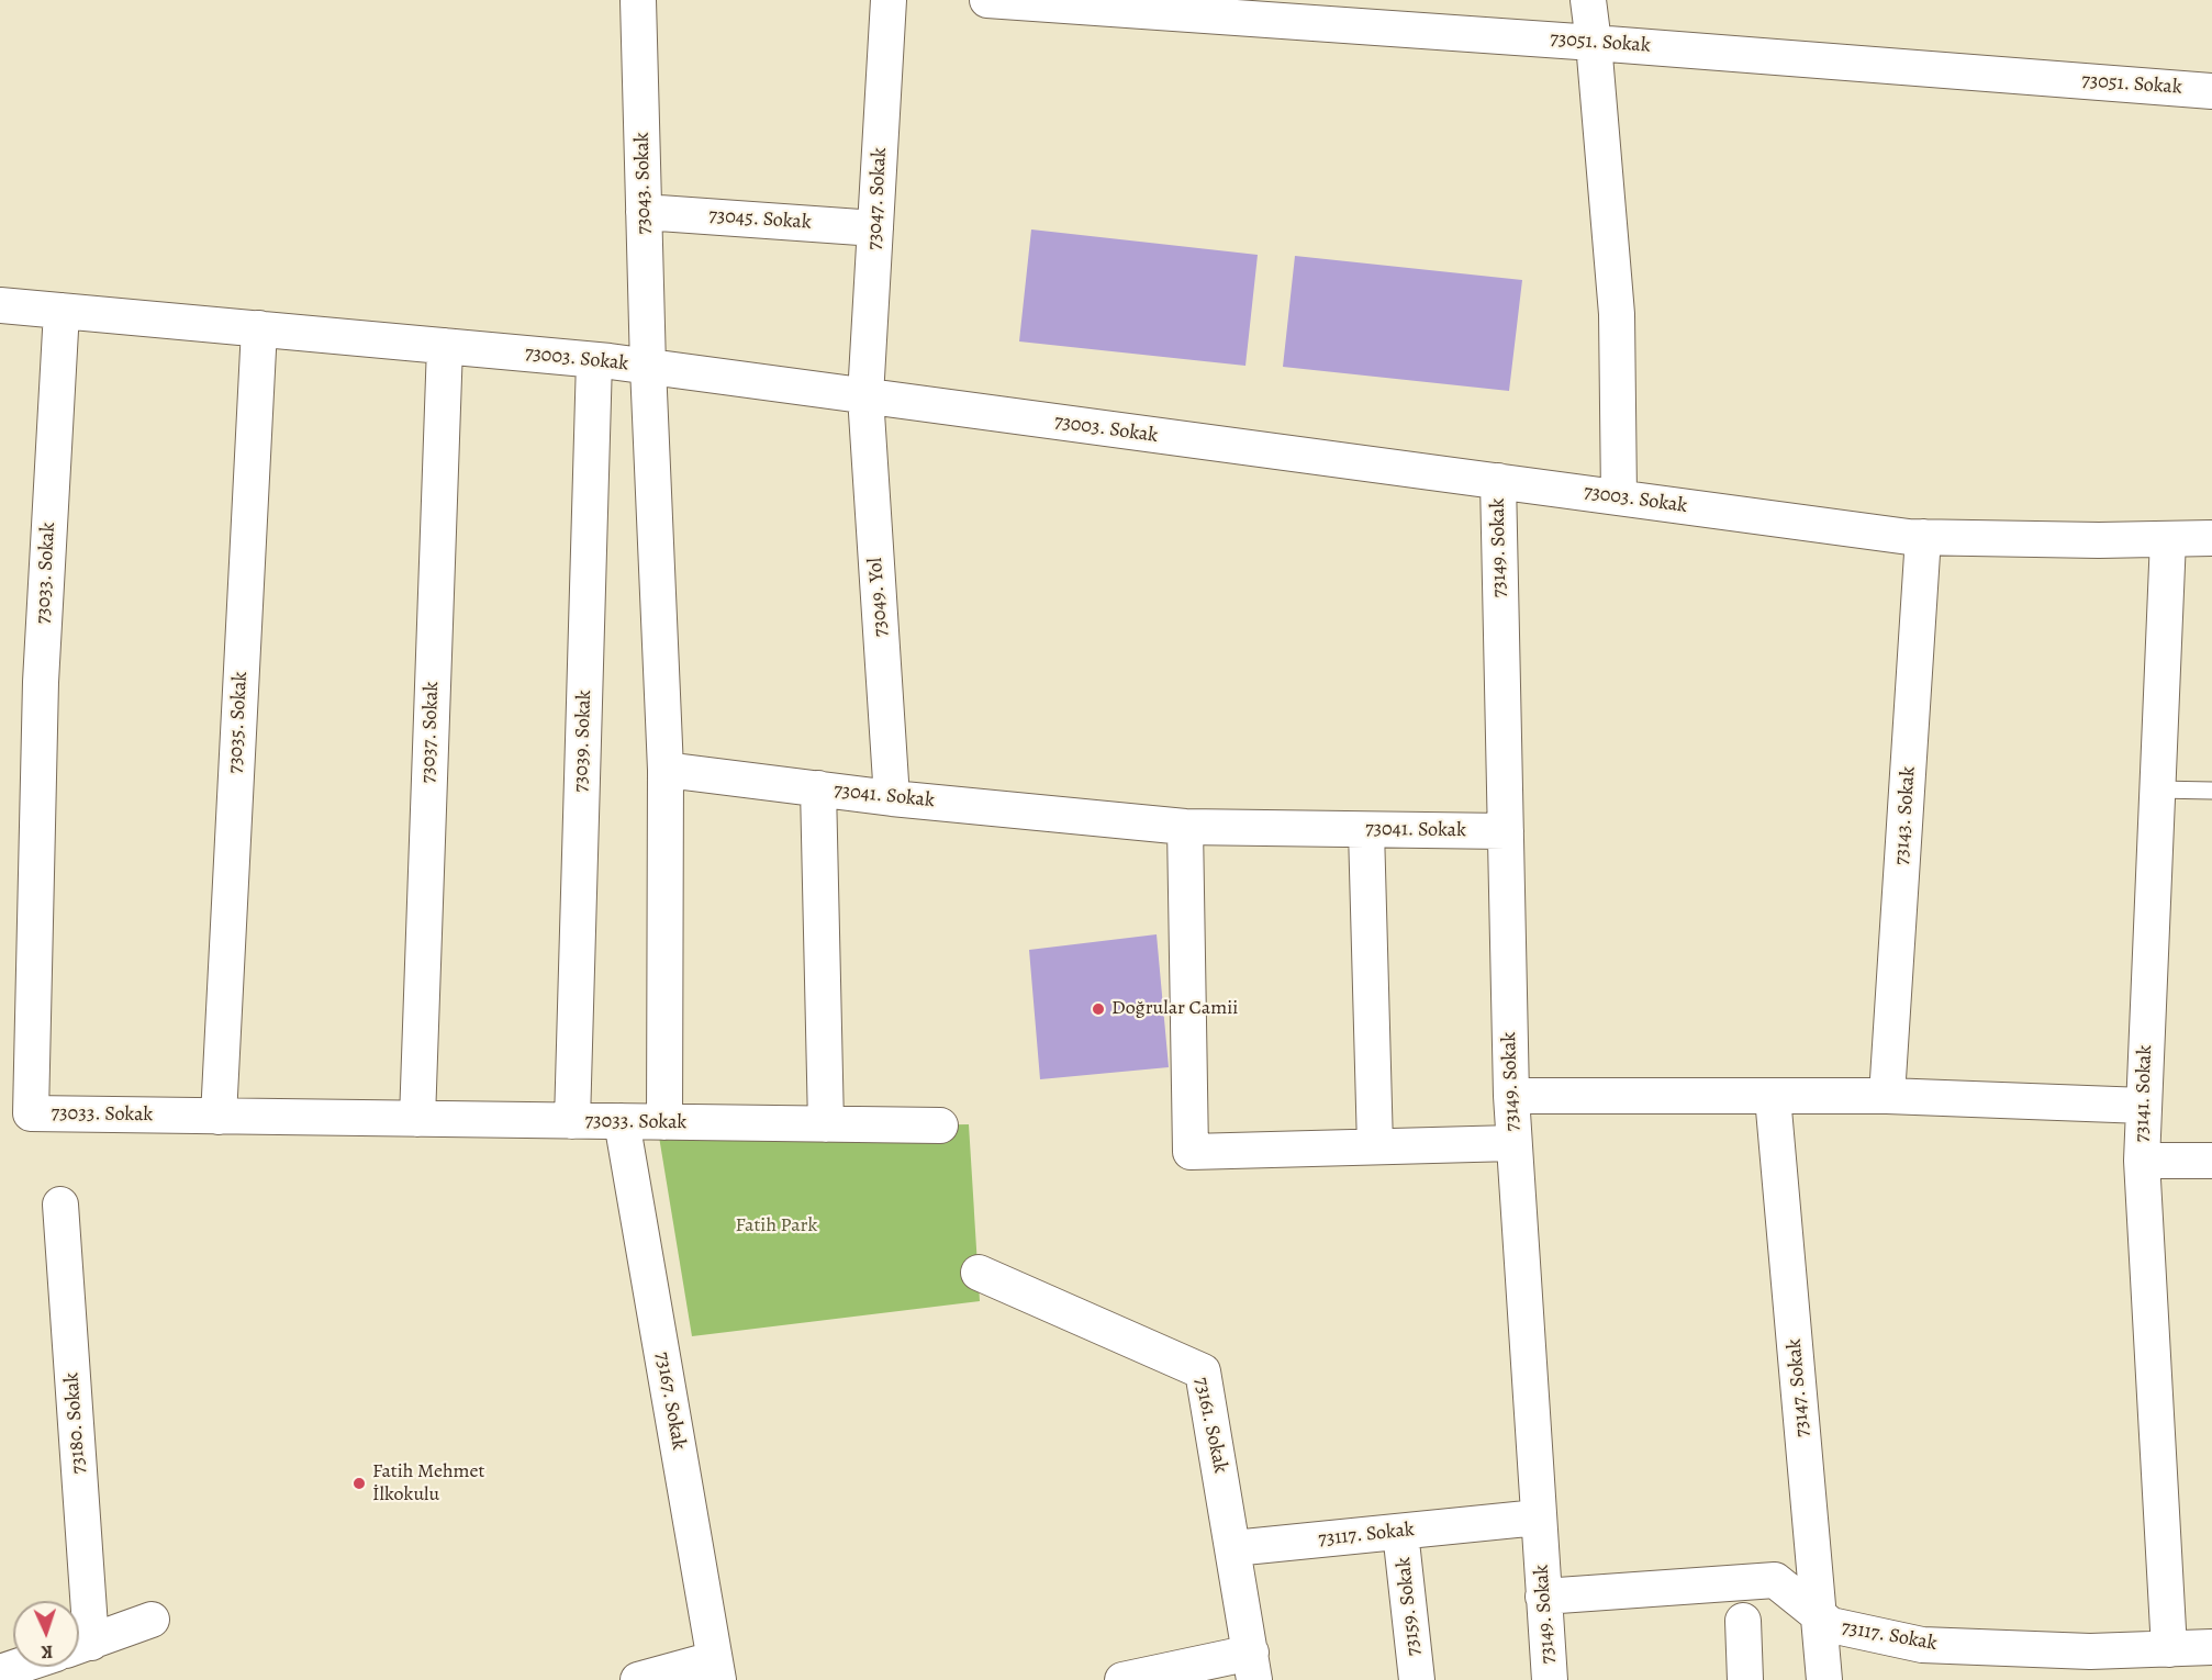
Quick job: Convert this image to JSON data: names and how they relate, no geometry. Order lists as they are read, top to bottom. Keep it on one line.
{"streets":{"street":["73051. Sokak","73043. Sokak","73047. Sokak","73045. Sokak","73003. Sokak","73149. Sokak","73033. Sokak","73049. Yol","73035. Sokak","73037. Sokak","73039. Sokak","73041. Sokak","73143. Sokak","73141. Sokak","73147. Sokak","73167. Sokak","73180. Sokak","73161. Sokak","73117. Sokak","73159. Sokak"]},"crossings":[["73043. Sokak","73045. Sokak"],["73043. Sokak","73003. Sokak"],["73047. Sokak","73045. Sokak"],["73047. Sokak","73003. Sokak"],["73047. Sokak","73049. Yol"],["73003. Sokak","73149. Sokak"],["73003. Sokak","73033. Sokak"],["73003. Sokak","73049. Yol"],["73003. Sokak","73035. Sokak"],["73003. Sokak","73037. Sokak"],["73003. Sokak","73039. Sokak"],["73003. Sokak","73143. Sokak"],["73003. Sokak","73141. Sokak"],["73149. Sokak","73041. Sokak"],["73149. Sokak","73117. Sokak"],["73033. Sokak","73035. Sokak"],["73033. Sokak","73037. Sokak"],["73033. Sokak","73039. Sokak"],["73033. Sokak","73167. Sokak"],["73049. Yol","73041. Sokak"],["73141. Sokak","73117. Sokak"],["73147. Sokak","73117. Sokak"],["73161. Sokak","73117. Sokak"],["73117. Sokak","73159. Sokak"]],"parks":["Fatih Park"],"places":["Doğrular Camii","Fatih Mehmet İlkokulu"],"north":"bottom"}
